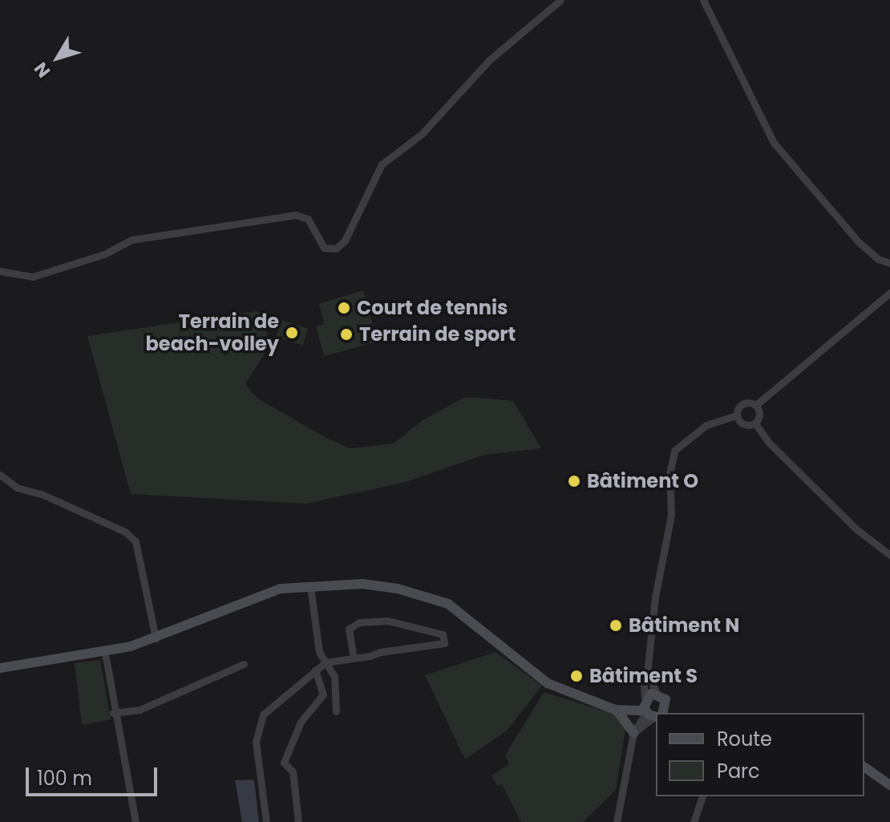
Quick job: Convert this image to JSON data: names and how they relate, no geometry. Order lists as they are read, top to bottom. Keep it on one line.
{"places":["Court de tennis","Terrain de beach-volley","Terrain de sport","Bâtiment O","Bâtiment N","Bâtiment S"],"legend":["Route","Parc"],"scale_bar":"100 m","north":"bottom left"}
